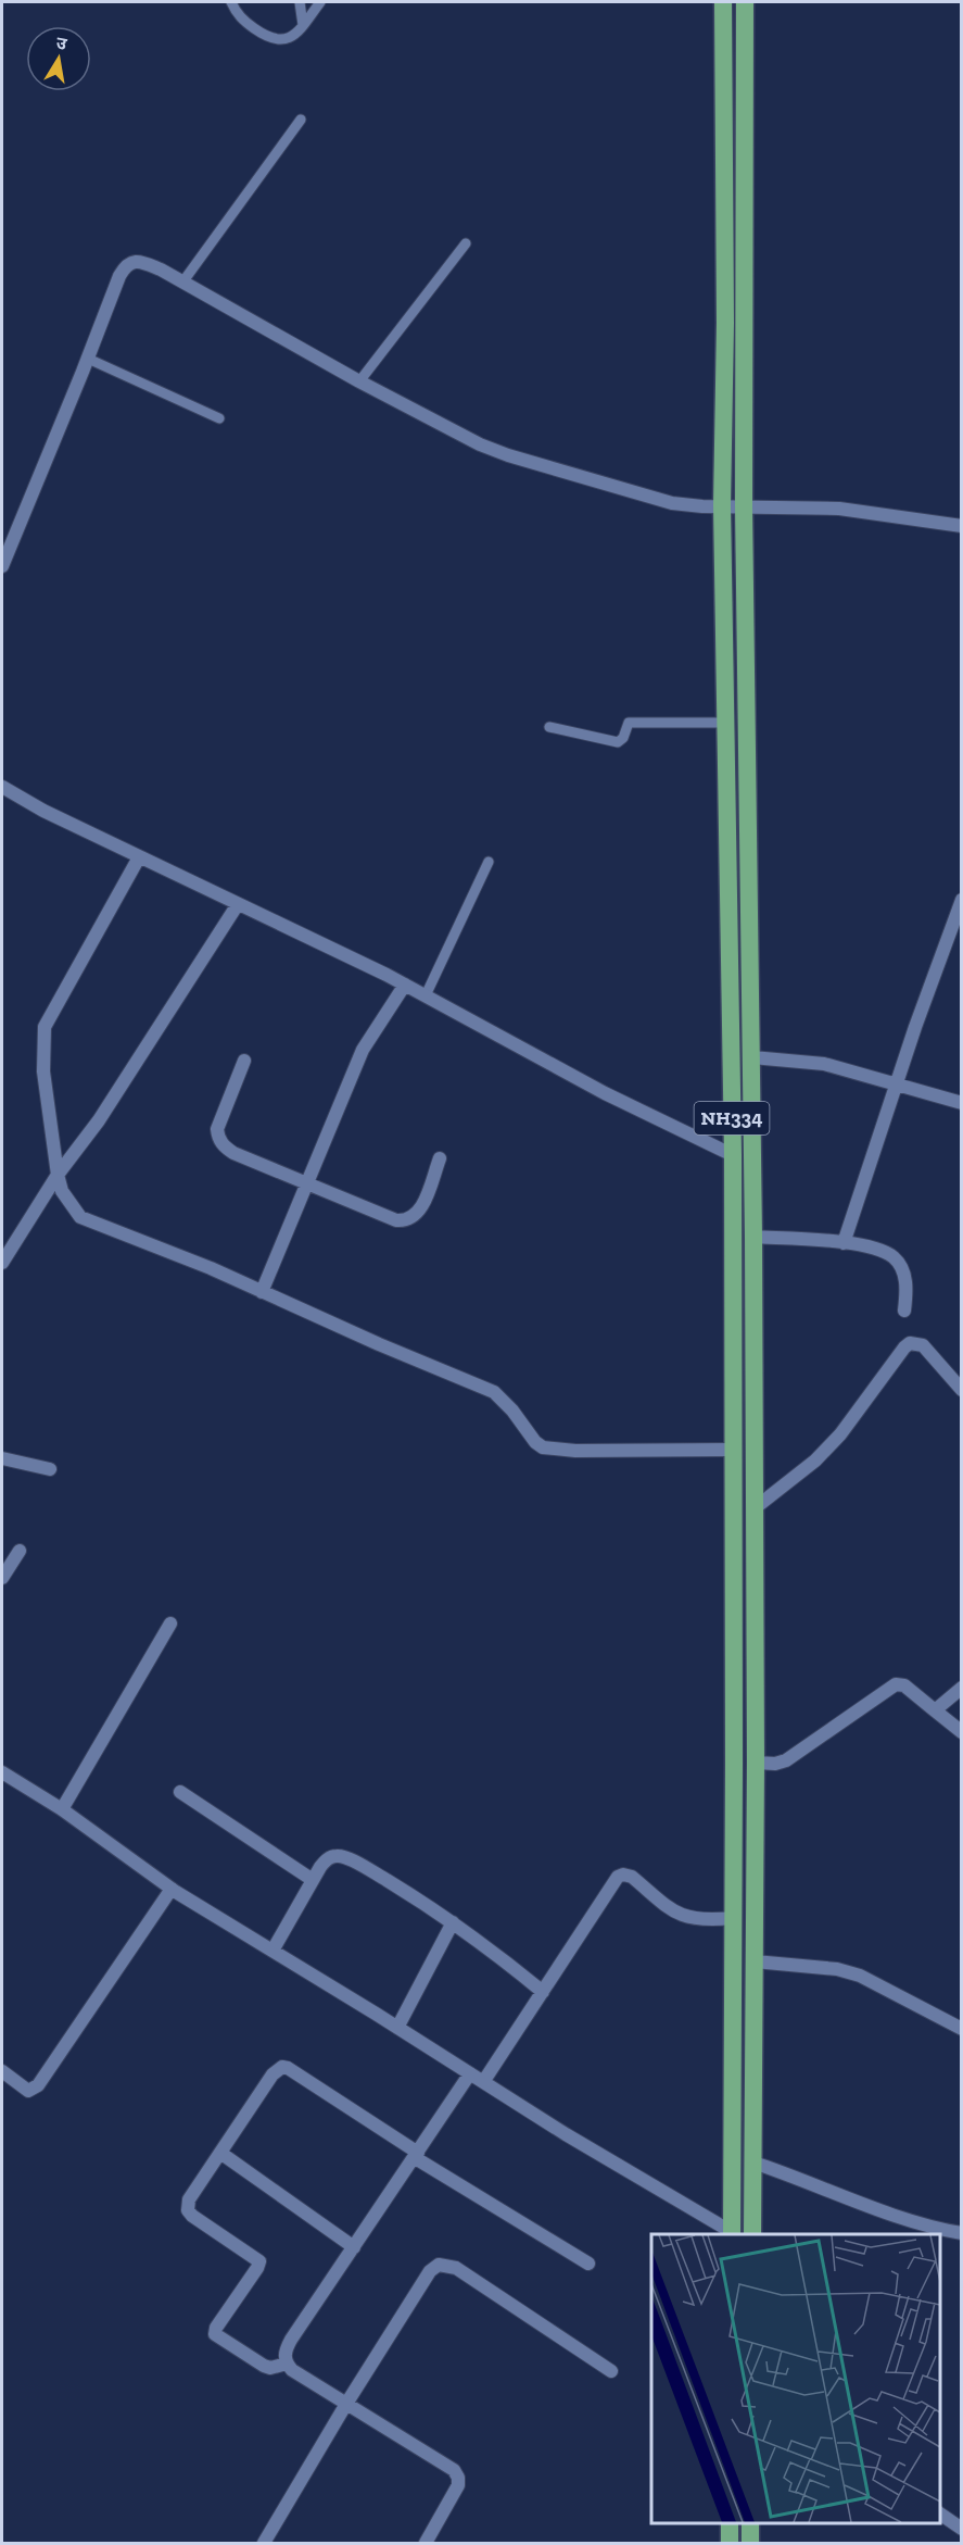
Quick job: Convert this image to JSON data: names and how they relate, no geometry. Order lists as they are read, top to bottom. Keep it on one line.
{"streets":{"highway":["NH334"]},"north":"top"}
